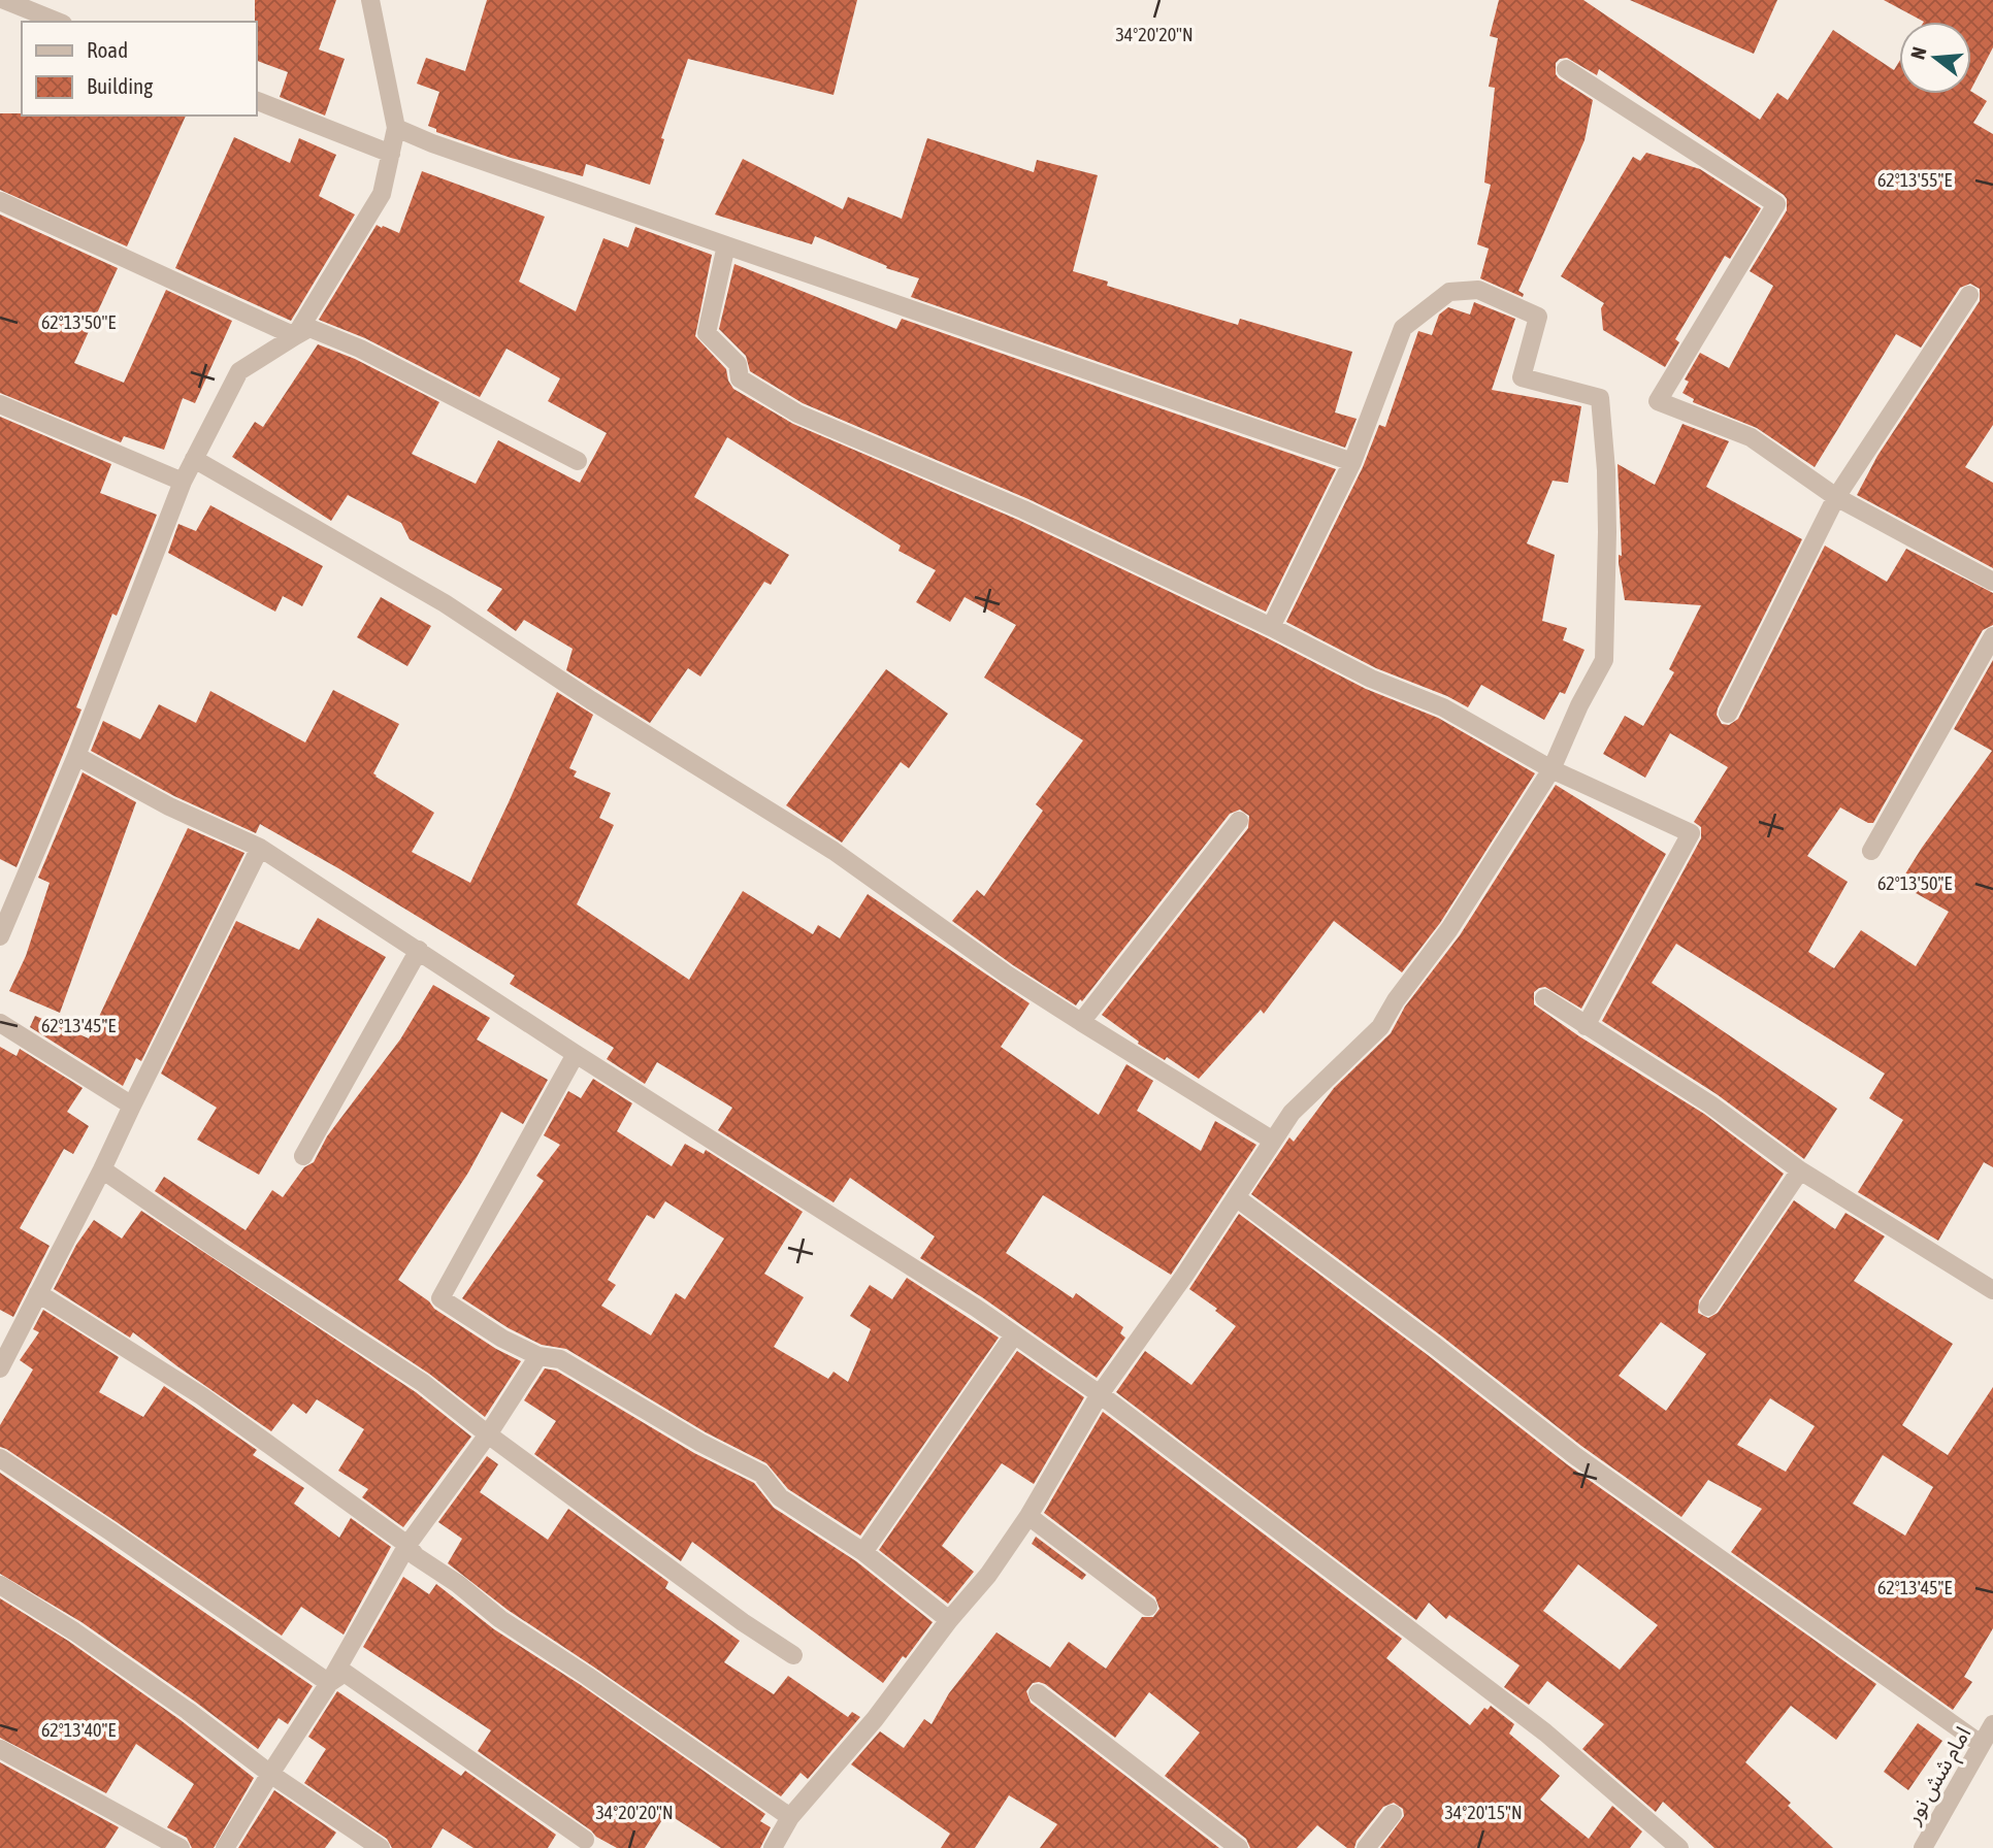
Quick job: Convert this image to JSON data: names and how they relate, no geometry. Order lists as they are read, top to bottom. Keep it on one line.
{"streets":{"street":["امام شش نور"]},"legend":["Road","Building"],"north":"left","coordinates":["34°20'20\"N","62°13'55\"E","62°13'50\"E","62°13'45\"E","62°13'40\"E","34°20'15\"N"]}
